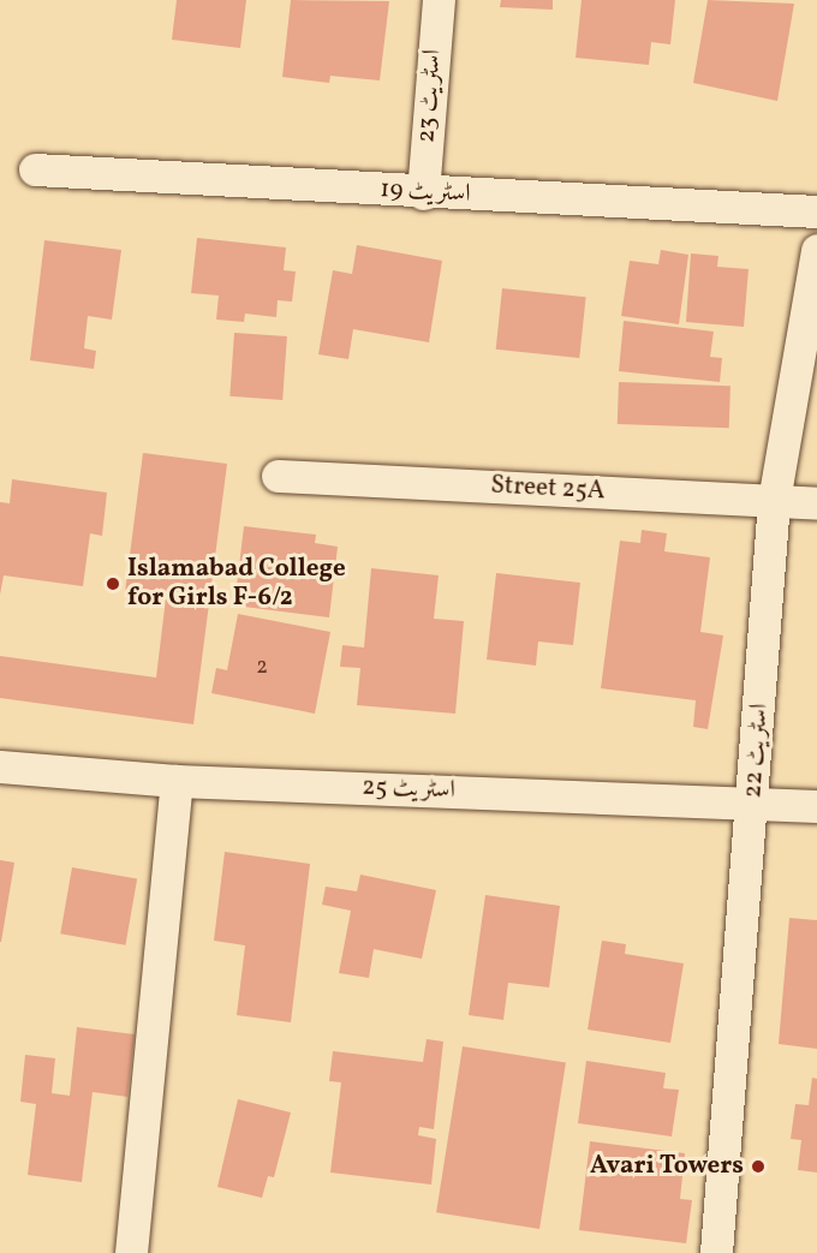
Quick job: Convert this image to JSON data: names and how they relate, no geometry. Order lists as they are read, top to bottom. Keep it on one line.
{"streets":{"street":["اسٹریٹ 23","اسٹریٹ 19","Street 25A","اسٹریٹ 22","اسٹریٹ 25"]},"crossings":[["اسٹریٹ 23","اسٹریٹ 19"],["Street 25A","اسٹریٹ 22"],["اسٹریٹ 22","اسٹریٹ 25"]],"places":["Islamabad College for Girls F-6/2","Avari Towers"],"house_numbers":["2"]}
